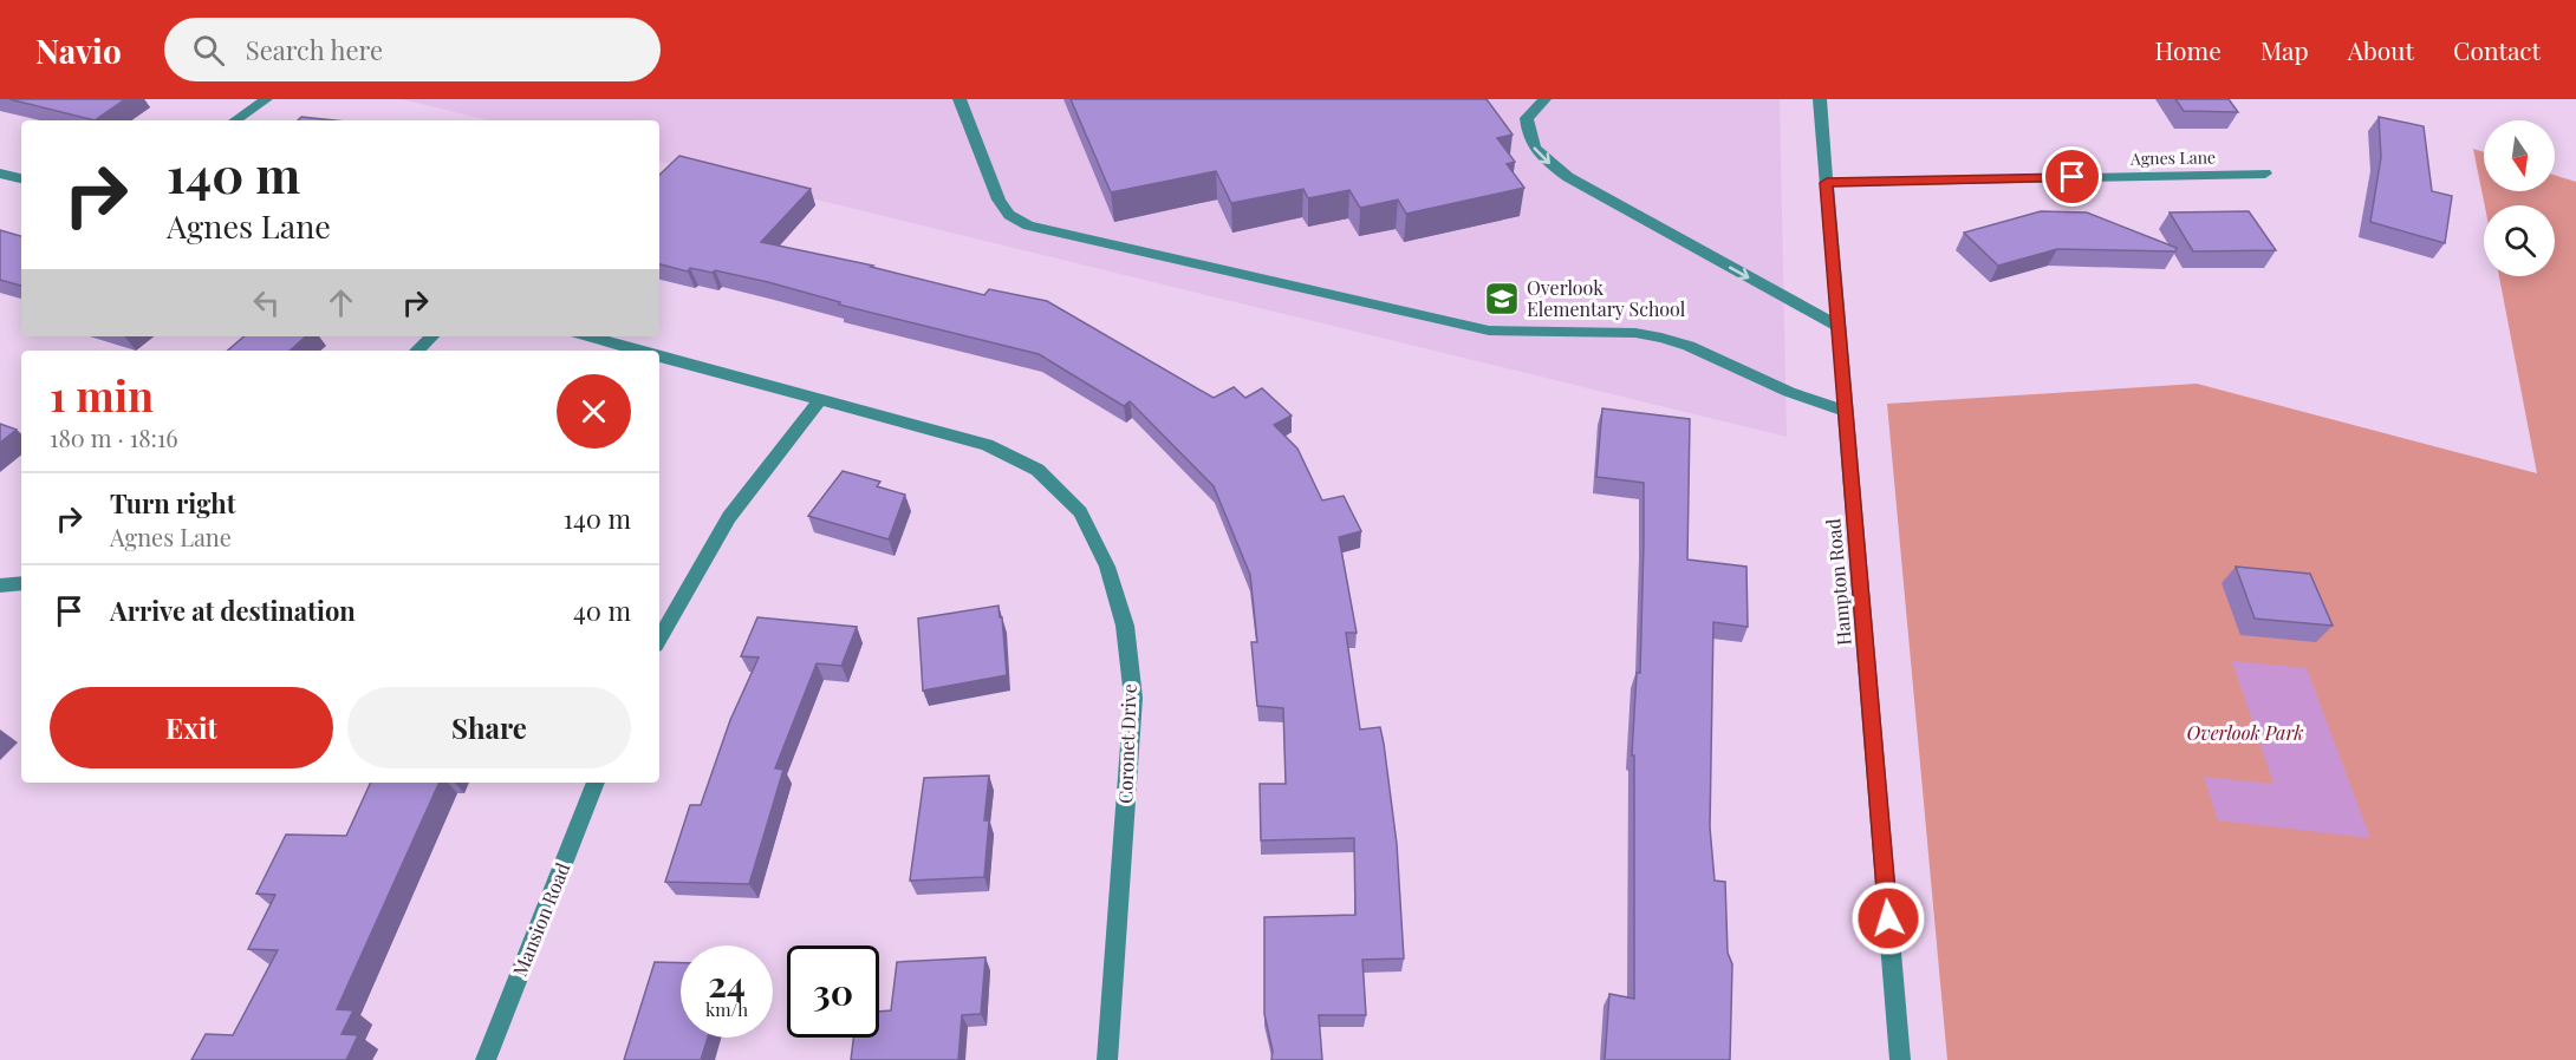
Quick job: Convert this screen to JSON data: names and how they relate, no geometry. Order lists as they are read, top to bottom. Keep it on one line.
{"streets":{"street":["Agnes Lane","Hampton Road","Coronet Drive","Mansion Road"]},"crossings":[["Agnes Lane","Hampton Road"]],"parks":["Overlook Park"],"places":{"school or university":["Overlook Elementary School"]},"north":"bottom","page":{"header":"Navio","search":"Search here","nav":["Home","Map","About","Contact"],"turn":["140 m","Agnes Lane"],"heading":["1 min","180 m · 18:16"],"list":[{"name":"Turn right","note":"Agnes Lane","value":"140 m"},{"name":"Arrive at destination","value":"40 m"}],"buttons":["Exit","Share"],"speed":"24 km/h","limit":"30"}}
